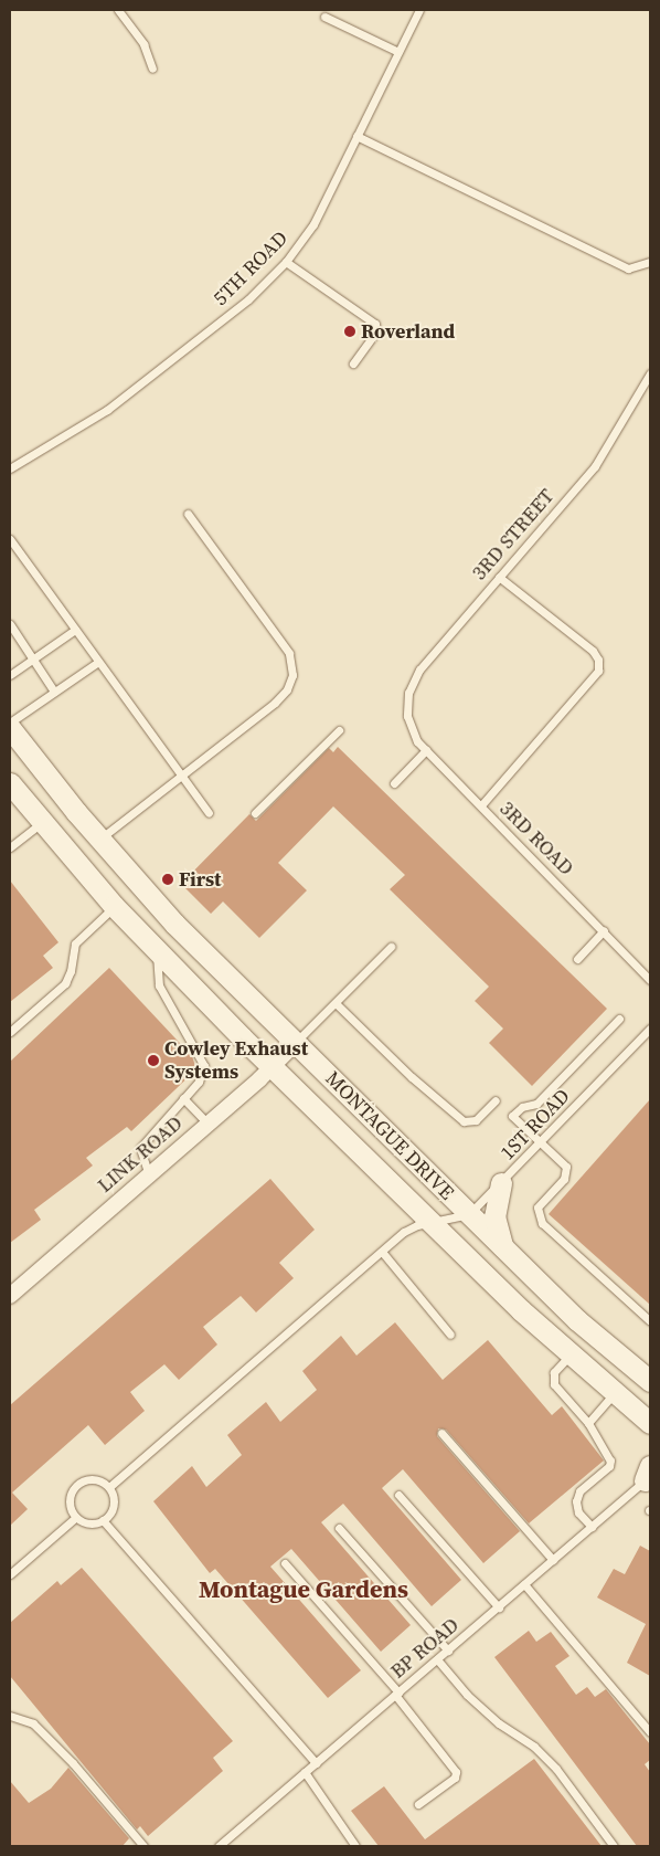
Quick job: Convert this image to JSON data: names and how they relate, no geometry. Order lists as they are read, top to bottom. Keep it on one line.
{"streets":{"main road":["MONTAGUE DRIVE"],"street":["LINK ROAD"],"lane":["5TH ROAD","3RD STREET","3RD ROAD","1ST ROAD","BP ROAD"]},"crossings":[["3RD STREET","3RD ROAD"],["1ST ROAD","MONTAGUE DRIVE"],["MONTAGUE DRIVE","LINK ROAD"]],"districts":["Montague Gardens"],"places":["Roverland","First","Cowley Exhaust Systems"]}
